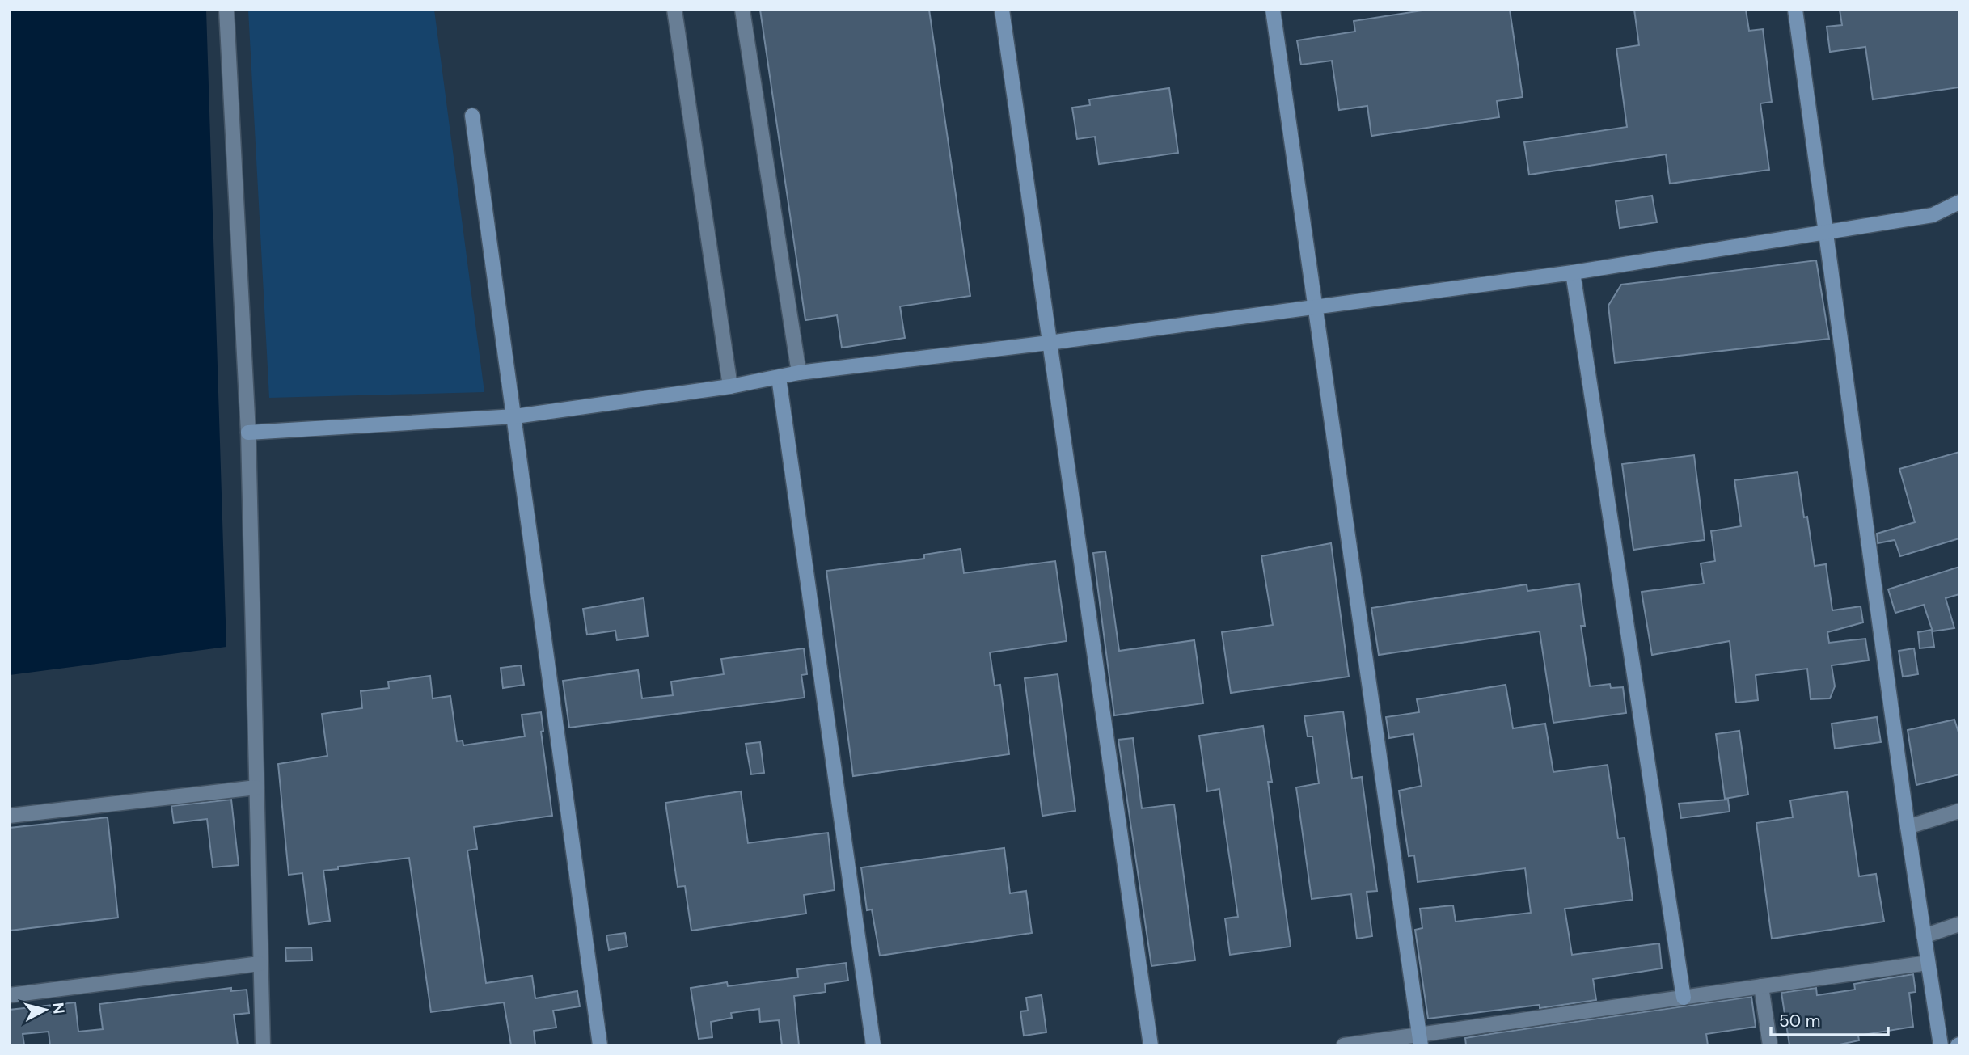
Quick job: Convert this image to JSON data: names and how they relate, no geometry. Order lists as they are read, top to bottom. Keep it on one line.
{"scale_bar":"50 m","north":"right"}
